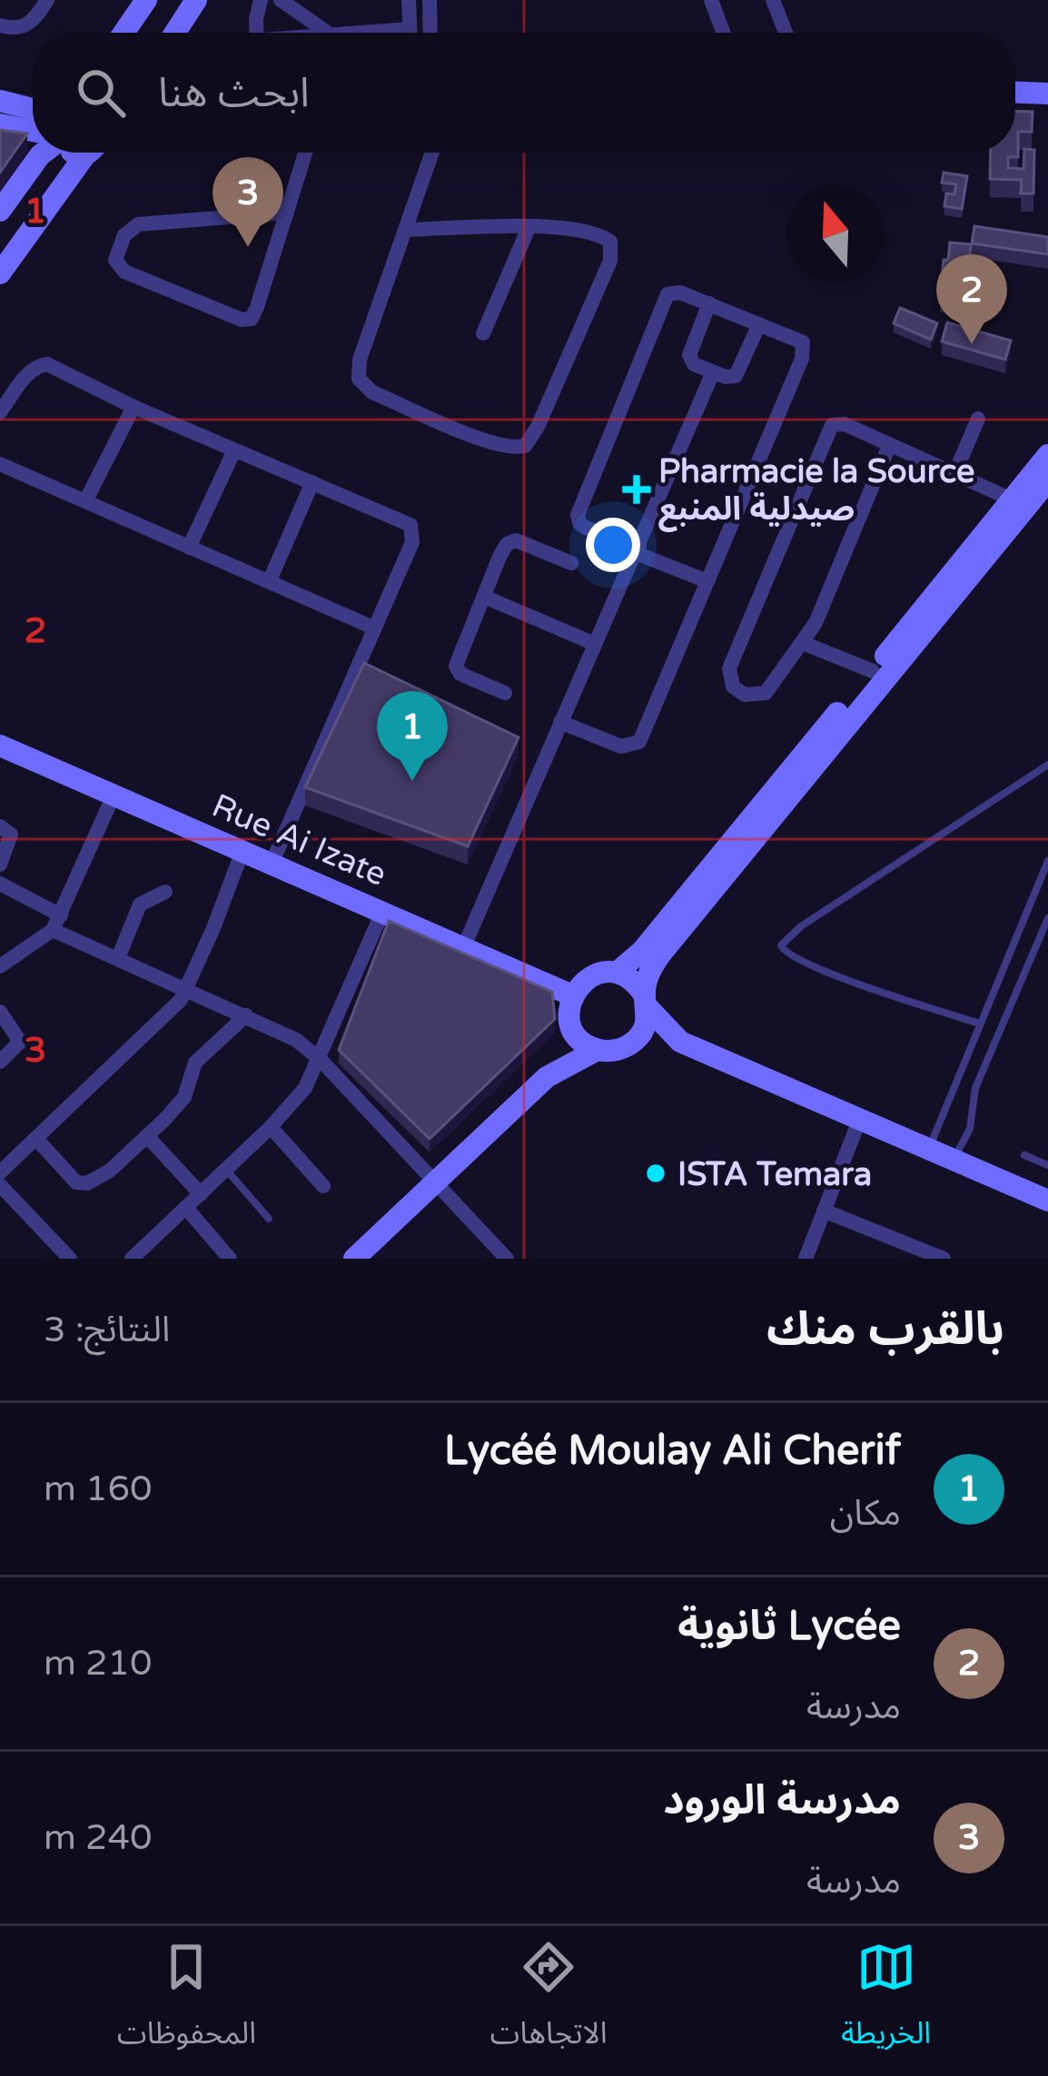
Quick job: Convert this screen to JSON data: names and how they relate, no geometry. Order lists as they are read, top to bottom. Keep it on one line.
{"streets":{"street":["Rue Ai Izate"]},"places":{"health":["Pharmacie la Source صيدلية المنبع"],"other":["ISTA Temara"]},"north":"top","page":{"search":"ابحث هنا","pins":["3","2","1"],"heading":["بالقرب منك","النتائج: 3"],"list":[{"mark":"1","name":"Lycéé Moulay Ali Cherif","note":"مكان","value":"160 m"},{"mark":"2","name":"Lycée ثانوية","note":"مدرسة","value":"210 m"},{"mark":"3","name":"مدرسة الورود","note":"مدرسة","value":"240 m"}],"nav":["الخريطة","الاتجاهات","المحفوظات"]},"grid":{"rows":["1","2","3"]}}
